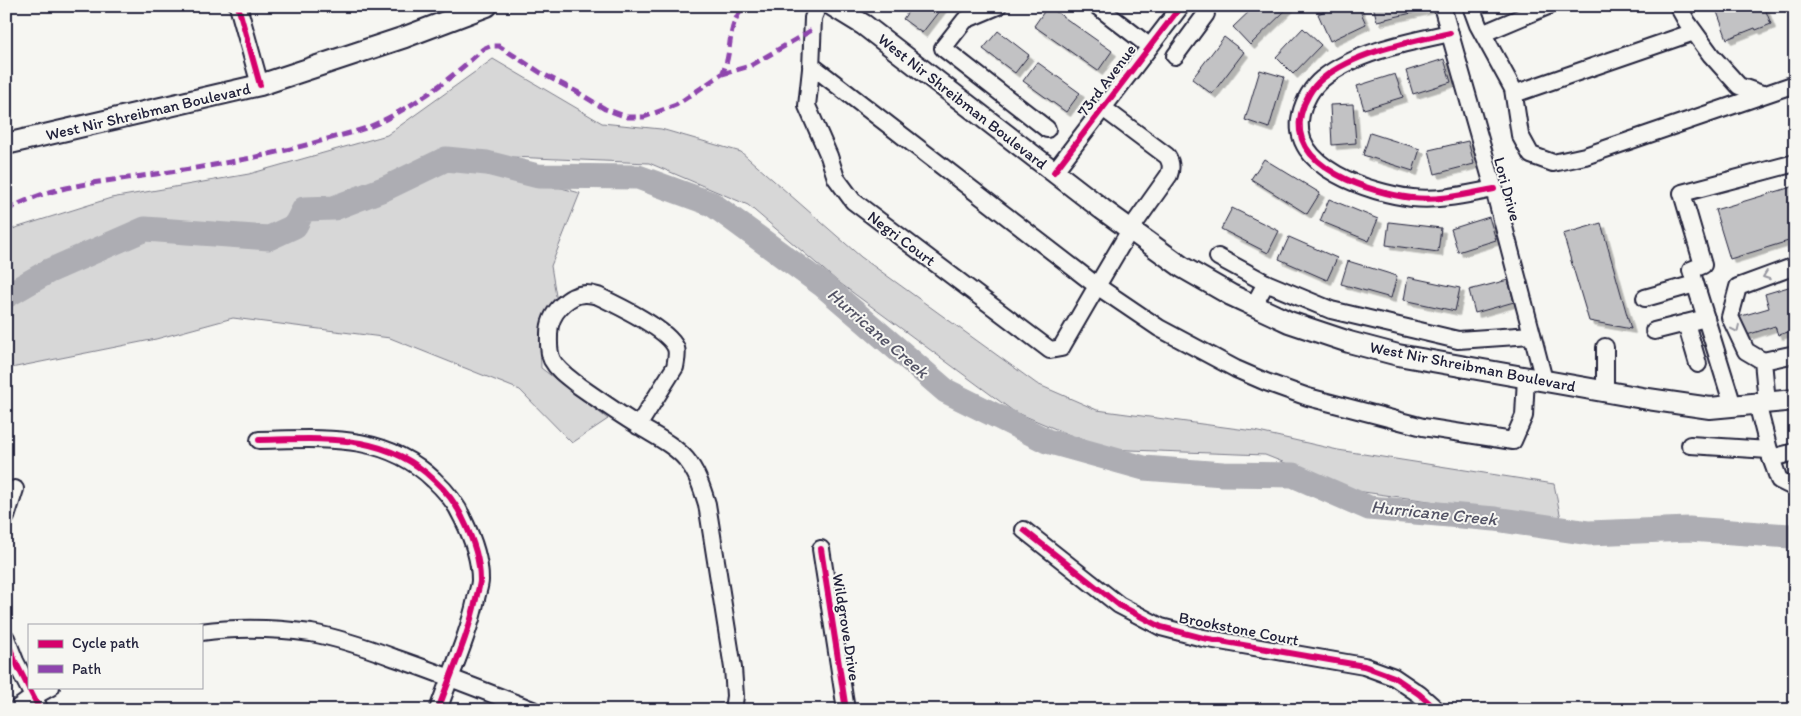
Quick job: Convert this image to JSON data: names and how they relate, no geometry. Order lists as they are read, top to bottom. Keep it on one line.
{"streets":{"main road":["West Nir Shreibman Boulevard"],"street":["73rd Avenue","Lori Drive","Negri Court","Wildgrove Drive","Brookstone Court"]},"crossings":[["73rd Avenue","West Nir Shreibman Boulevard"],["73rd Avenue","Negri Court"],["West Nir Shreibman Boulevard","Lori Drive"],["West Nir Shreibman Boulevard","Negri Court"],["Lori Drive","Negri Court"]],"water":["Hurricane Creek"],"legend":["Cycle path","Path"]}
